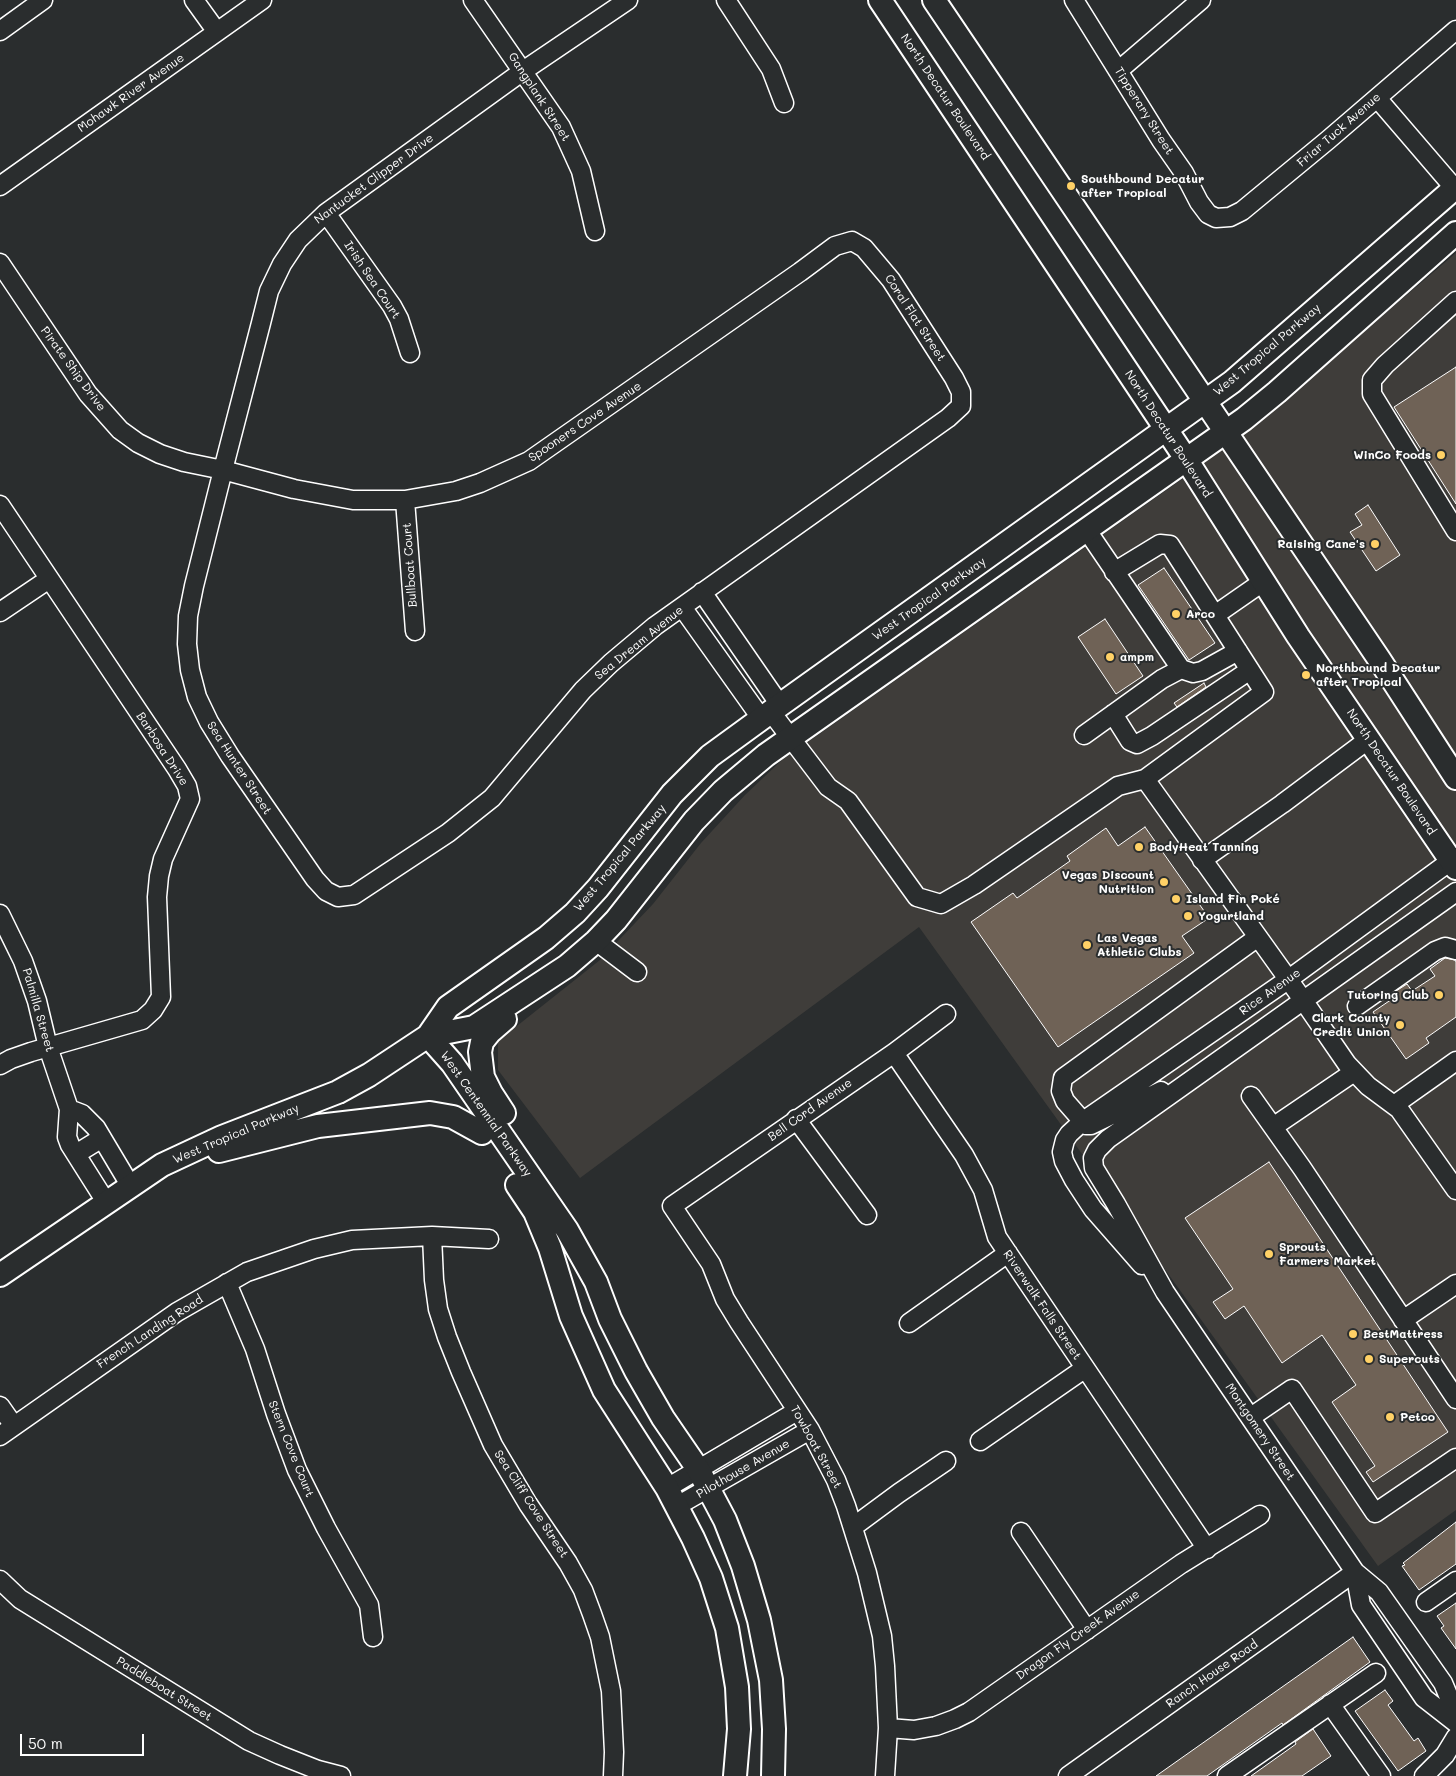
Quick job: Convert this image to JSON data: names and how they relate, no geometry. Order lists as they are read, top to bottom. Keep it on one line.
{"streets":{"main road":["North Decatur Boulevard","West Tropical Parkway","West Centennial Parkway"],"street":["Mohawk River Avenue","Gangplank Street","Tipperary Street","Friar Tuck Avenue","Nantucket Clipper Drive","Irish Sea Court","Coral Flat Street","Pirate Ship Drive","Spooners Cove Avenue","Bullboat Court","Sea Dream Avenue","Barbosa Drive","Sea Hunter Street","Rice Avenue","Palmilla Street","Bell Cord Avenue","Riverwalk Falls Street","French Landing Road","Montgomery Street","Towboat Street","Stern Cove Court","Pilothouse Avenue","Sea Cliff Cove Street","Dragon Fly Creek Avenue","Ranch House Road","Paddleboat Street"]},"crossings":[["Gangplank Street","Nantucket Clipper Drive"],["North Decatur Boulevard","West Tropical Parkway"],["North Decatur Boulevard","Rice Avenue"],["Tipperary Street","Friar Tuck Avenue"],["Nantucket Clipper Drive","Irish Sea Court"],["Nantucket Clipper Drive","Pirate Ship Drive"],["Nantucket Clipper Drive","Spooners Cove Avenue"],["Nantucket Clipper Drive","Sea Hunter Street"],["Coral Flat Street","Spooners Cove Avenue"],["Coral Flat Street","Sea Dream Avenue"],["West Tropical Parkway","Palmilla Street"],["West Tropical Parkway","West Centennial Parkway"],["Pirate Ship Drive","Spooners Cove Avenue"],["Pirate Ship Drive","Sea Hunter Street"],["Spooners Cove Avenue","Bullboat Court"],["Spooners Cove Avenue","Sea Hunter Street"],["Sea Dream Avenue","Sea Hunter Street"],["Barbosa Drive","Palmilla Street"],["Rice Avenue","Montgomery Street"],["Bell Cord Avenue","Riverwalk Falls Street"],["Bell Cord Avenue","Towboat Street"],["West Centennial Parkway","Pilothouse Avenue"],["Riverwalk Falls Street","Dragon Fly Creek Avenue"],["French Landing Road","Stern Cove Court"],["French Landing Road","Sea Cliff Cove Street"],["Montgomery Street","Ranch House Road"],["Towboat Street","Pilothouse Avenue"],["Towboat Street","Dragon Fly Creek Avenue"]],"places":["Southbound Decatur after Tropical","WinCo Foods","Raising Cane's","Arco","ampm","Northbound Decatur after Tropical","BodyHeat Tanning","Vegas Discount Nutrition","Island Fin Poké","Yogurtland","Las Vegas Athletic Clubs","Tutoring Club","Clark County Credit Union","Sprouts Farmers Market","BestMattress","Supercuts","Petco"],"scale_bar":"50 m"}
